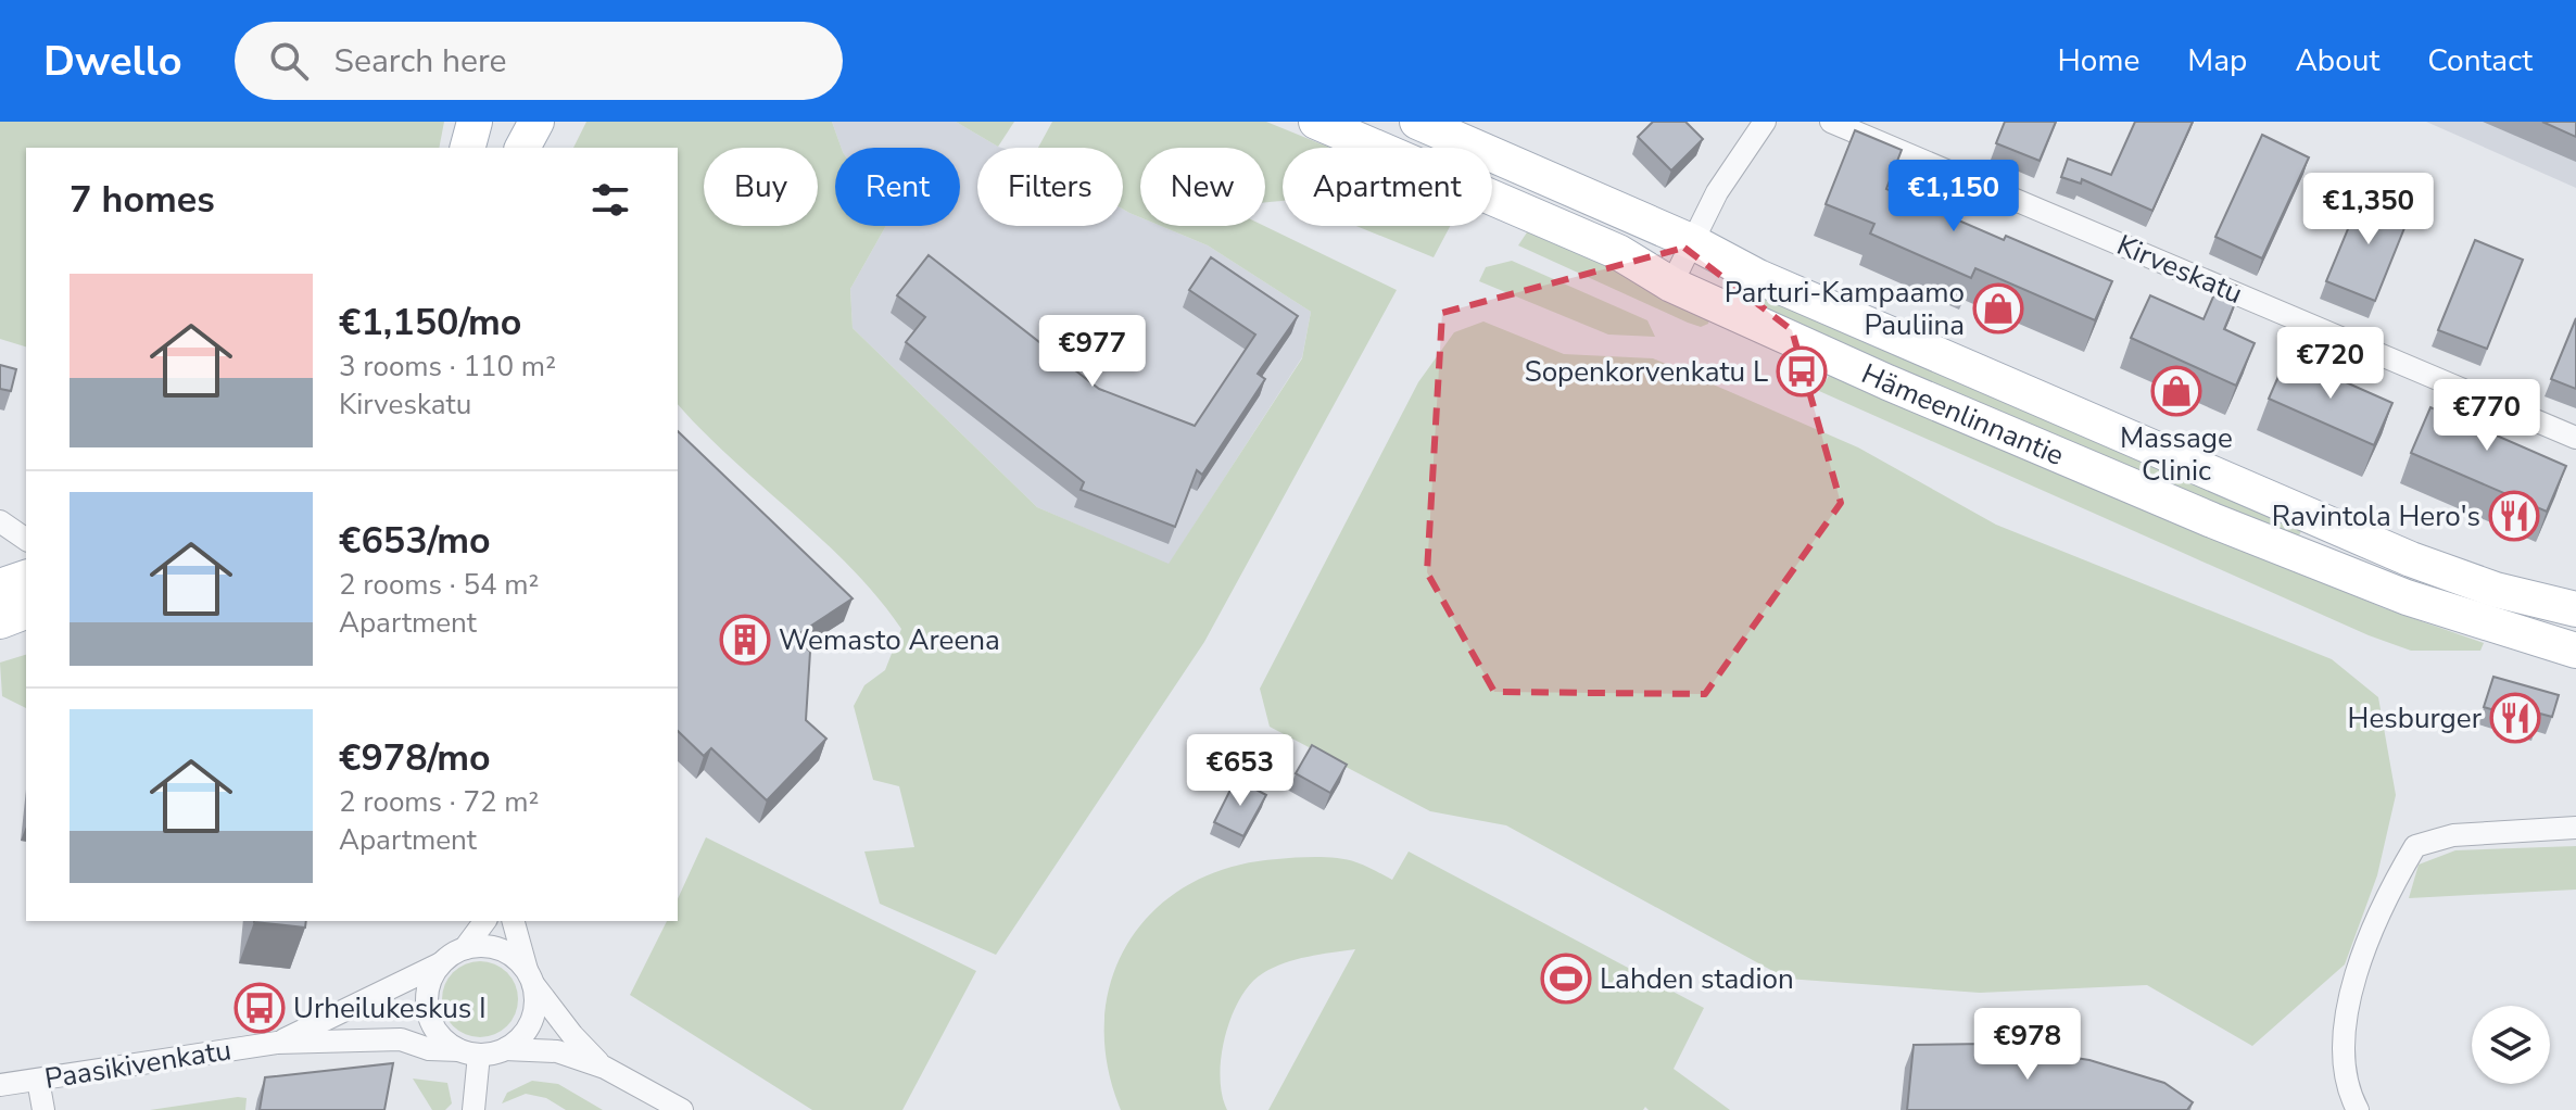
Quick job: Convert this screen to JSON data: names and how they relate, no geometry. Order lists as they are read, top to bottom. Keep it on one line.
{"streets":{"main road":["Hämeenlinnantie"],"street":["Kirveskatu","Paasikivenkatu"]},"places":{"shop":["Parturi-Kampaamo Pauliina","Massage Clinic"],"bus stop":["Sopenkorvenkatu L","Urheilukeskus I"],"restaurant":["Ravintola Hero's","Hesburger"],"building":["Wemasto Areena"],"sports":["Lahden stadion"]},"page":{"header":"Dwello","search":"Search here","nav":["Home","Map","About","Contact"],"chip":["Buy","Rent","Filters","New","Apartment"],"heading":"7 homes","price":["€1,150","€1,350","€977","€720","€770","€653","€978"],"list":[{"name":"€1,150/mo","note":"3 rooms · 110 m² · Kirveskatu"},{"name":"€653/mo","note":"2 rooms · 54 m² · Apartment"},{"name":"€978/mo","note":"2 rooms · 72 m² · Apartment"}]}}
